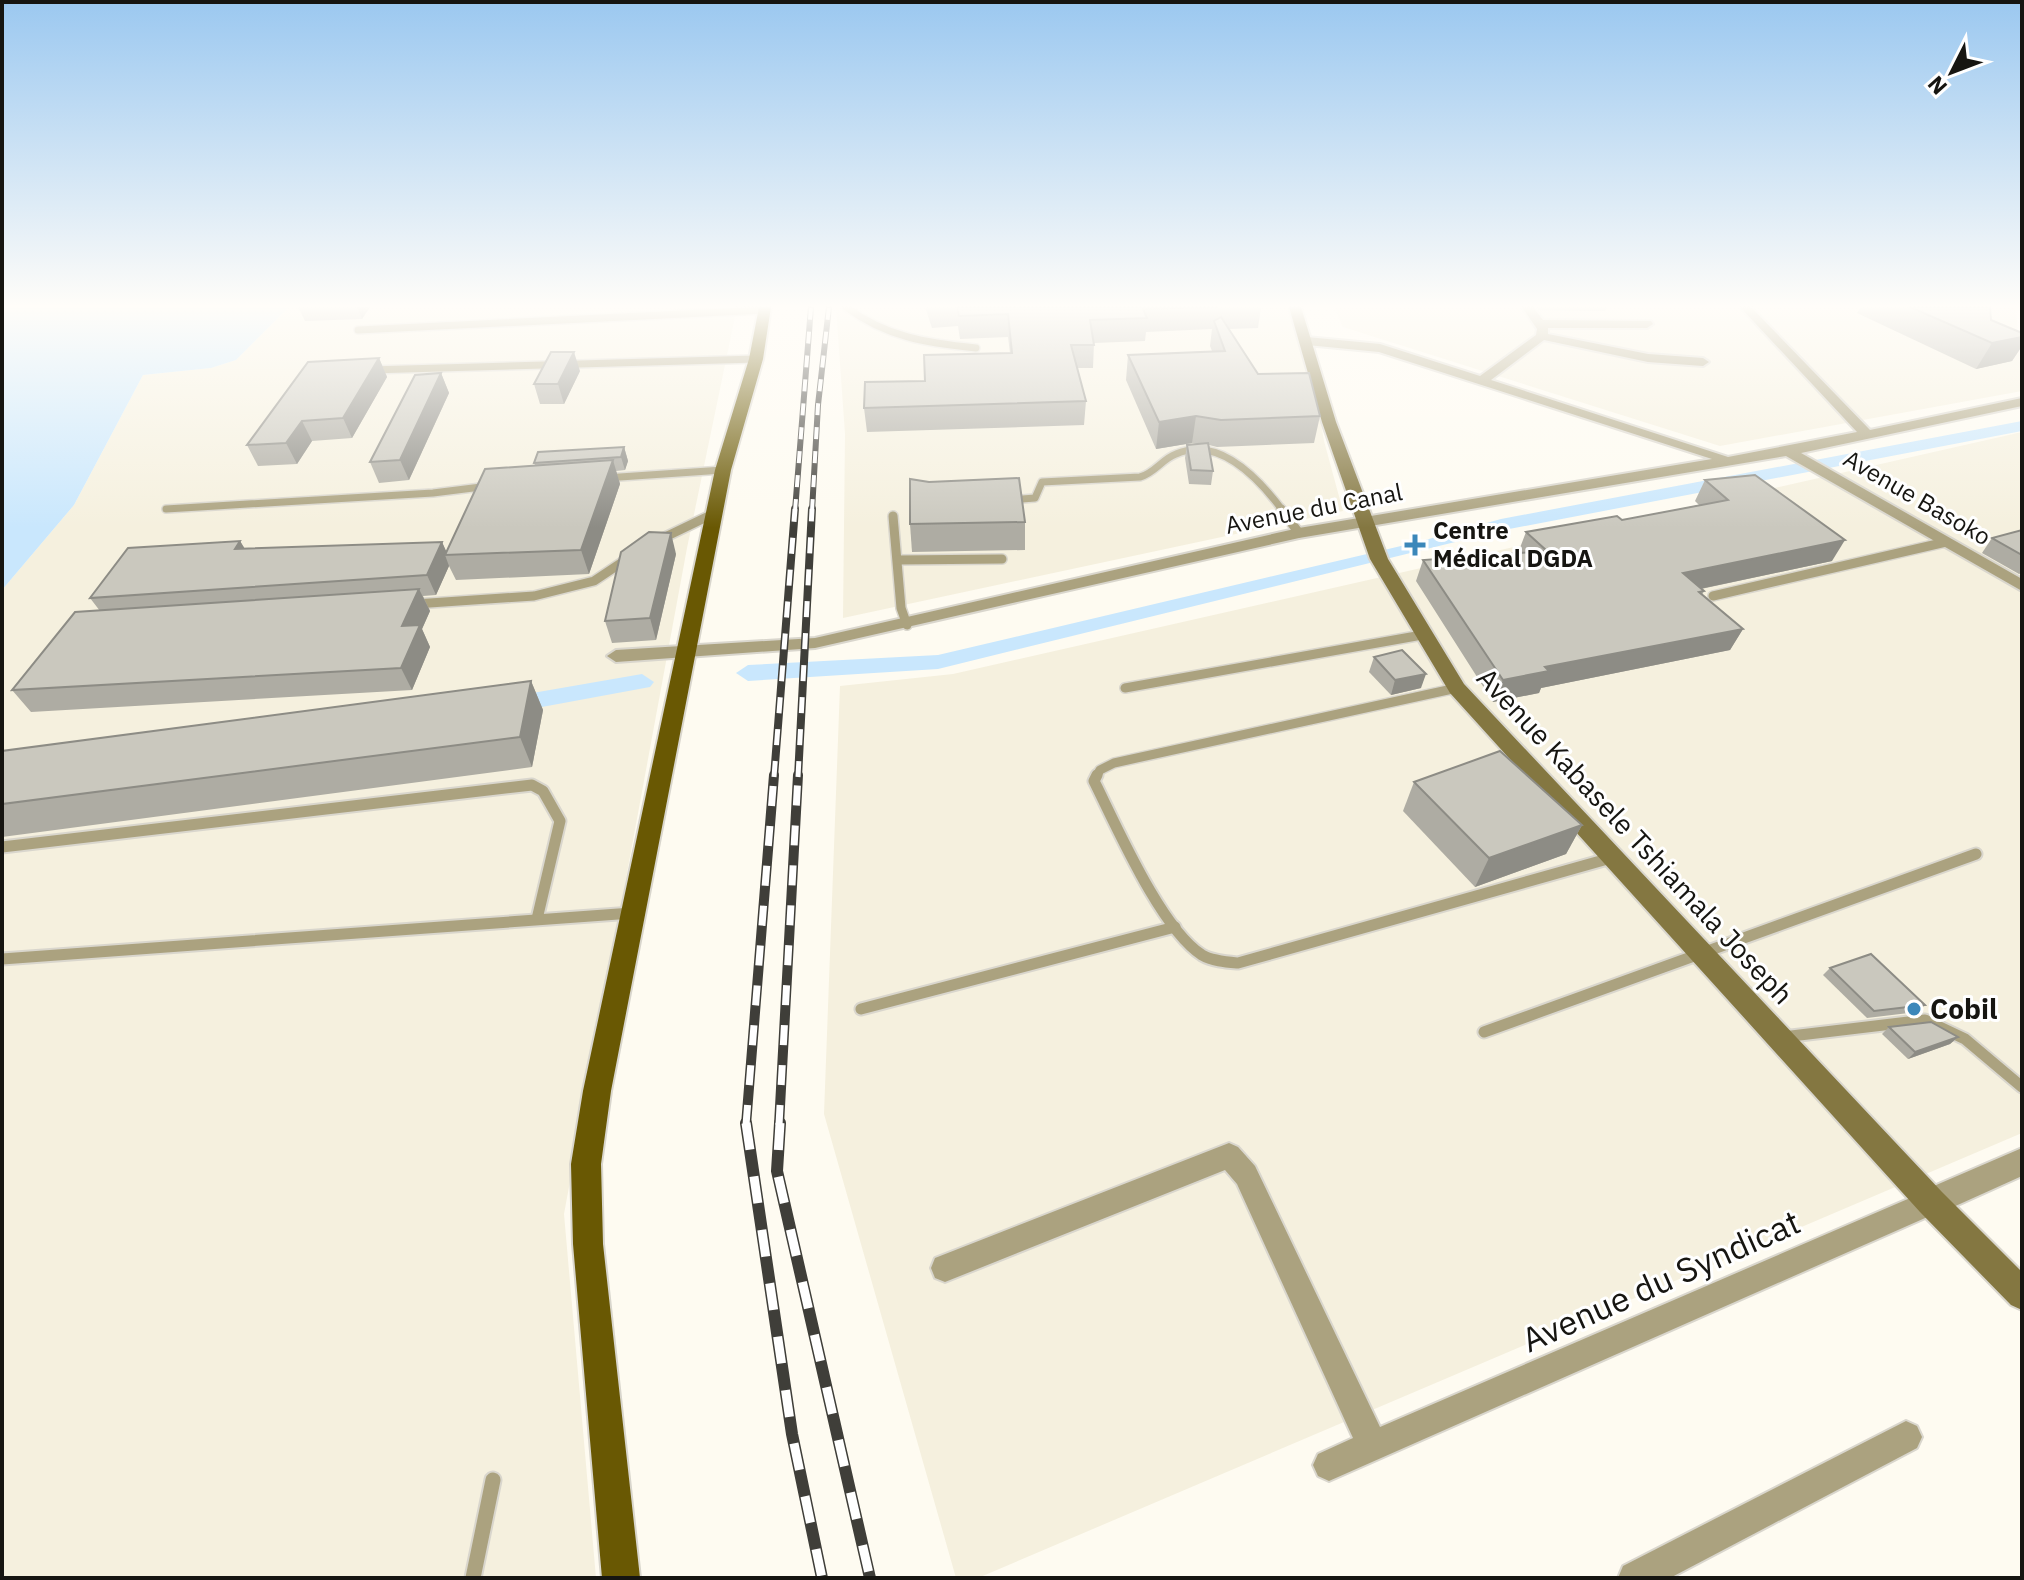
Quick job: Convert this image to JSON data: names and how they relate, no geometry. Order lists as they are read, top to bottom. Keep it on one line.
{"streets":{"main road":["Avenue Kabasele Tshiamala Joseph"],"street":["Avenue Basoko","Avenue du Canal","Avenue du Syndicat"]},"crossings":[["Avenue Basoko","Avenue du Canal"],["Avenue du Canal","Avenue Kabasele Tshiamala Joseph"],["Avenue Kabasele Tshiamala Joseph","Avenue du Syndicat"]],"places":{"health":["Centre Médical DGDA"],"other":["Cobil"]},"north":"bottom left"}
